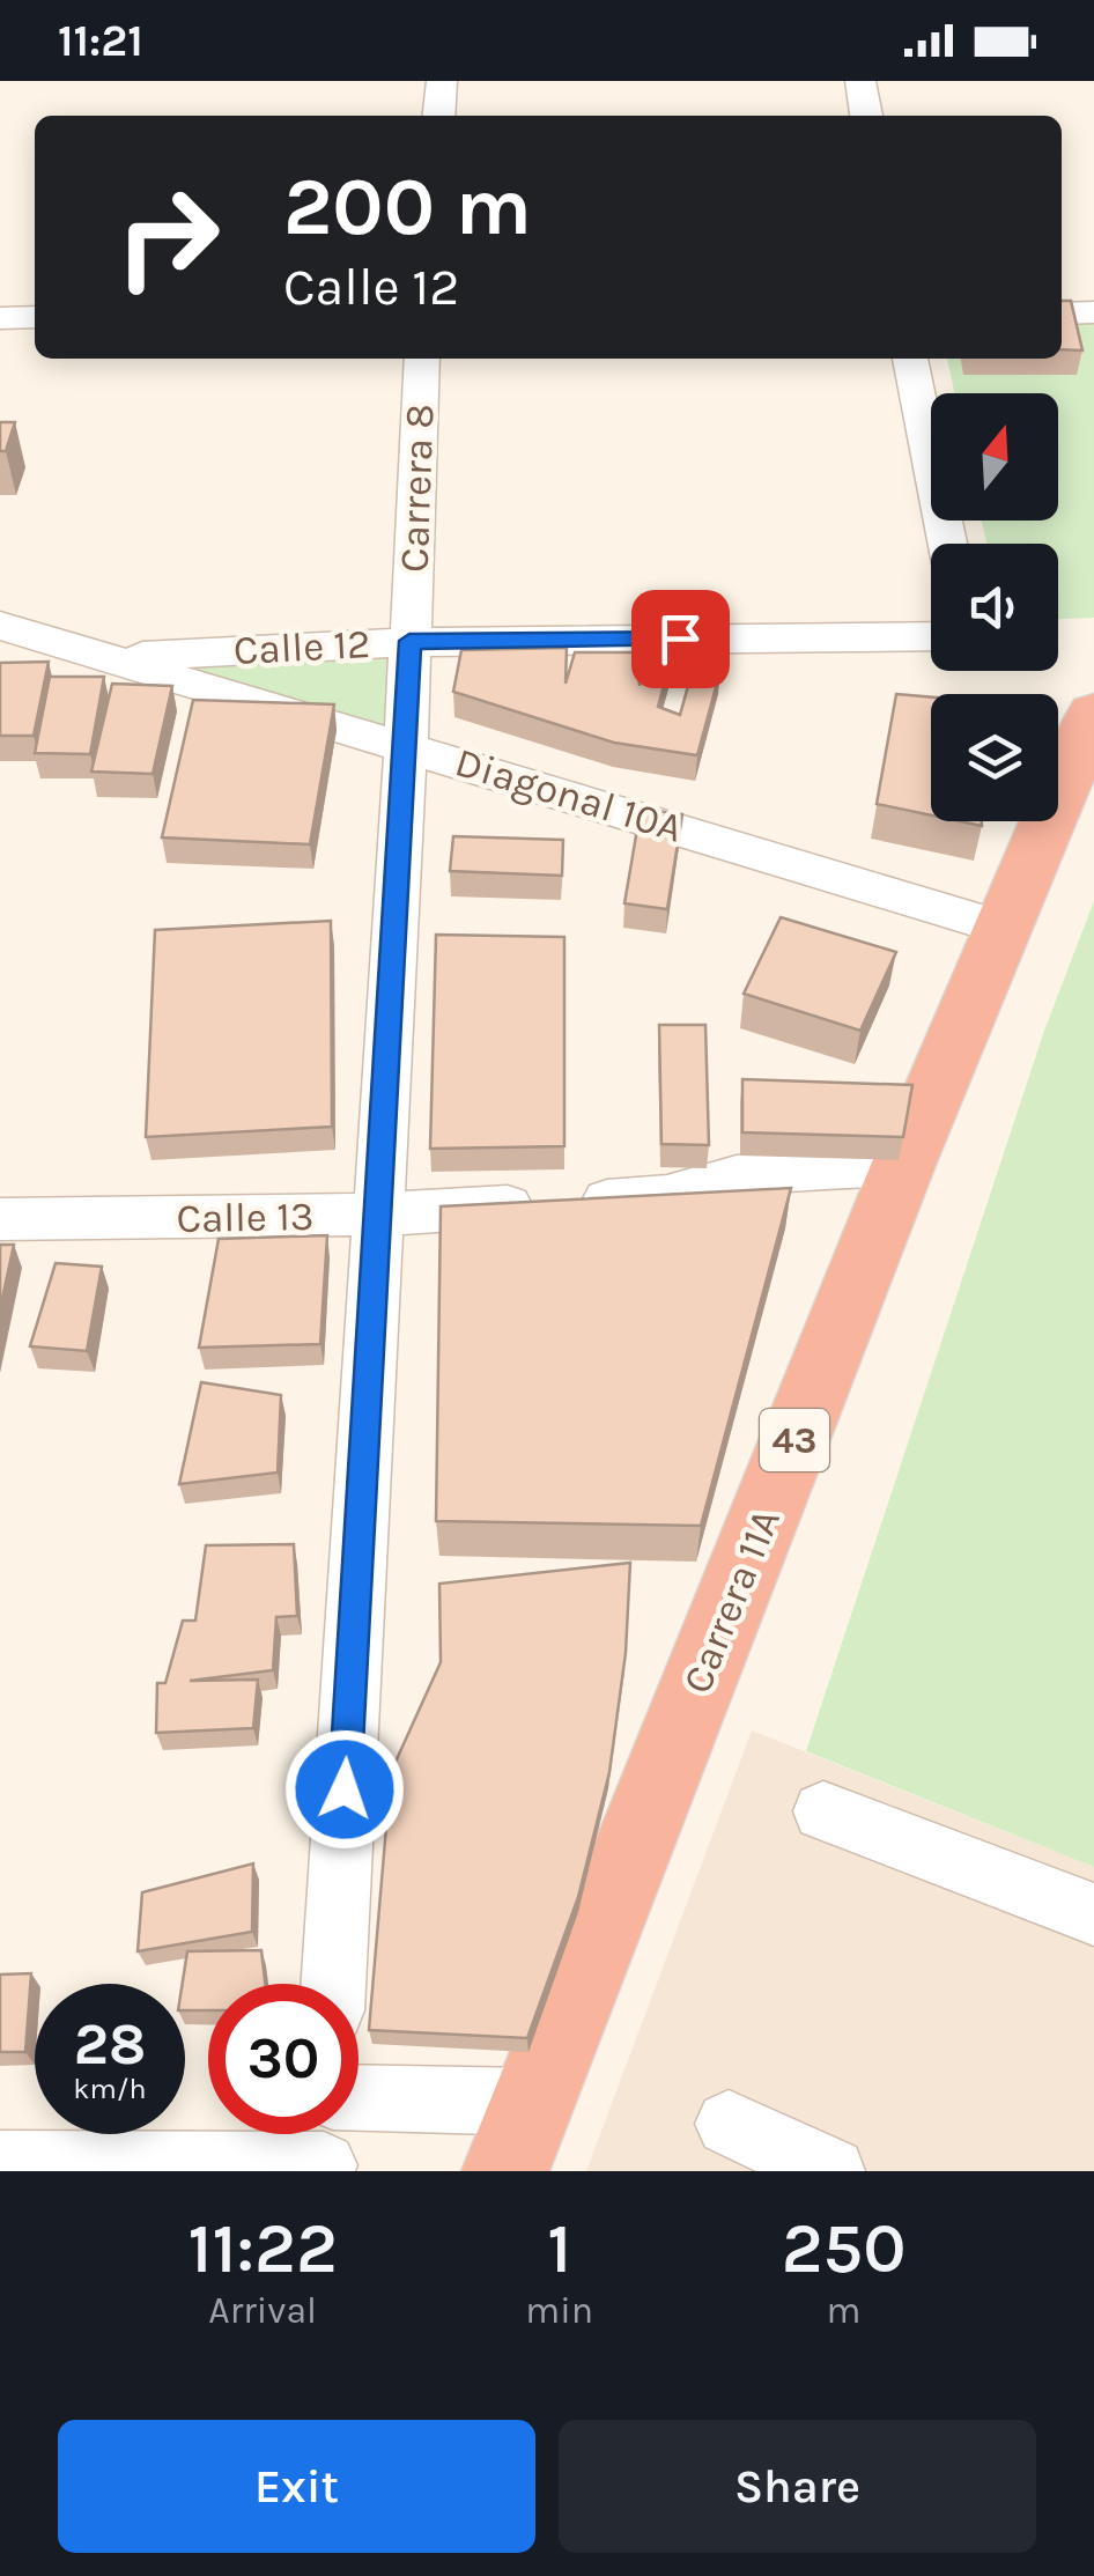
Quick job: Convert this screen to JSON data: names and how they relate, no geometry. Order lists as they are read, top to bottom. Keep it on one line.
{"streets":{"highway":["43","Carrera 11A"],"street":["Carrera 8","Calle 12","Diagonal 10A","Calle 13"]},"crossings":[["Carrera 8","Calle 12"],["Carrera 8","Diagonal 10A"],["Carrera 8","Calle 13"],["Calle 12","Diagonal 10A"],["Diagonal 10A","Carrera 11A"],["Calle 13","Carrera 11A"]],"north":"top","page":{"status":"11:21","turn":["200 m","Calle 12"],"speed":"28 km/h","limit":"30","eta":["11:22","Arrival","1","min","250","m"],"buttons":["Exit","Share"]}}
